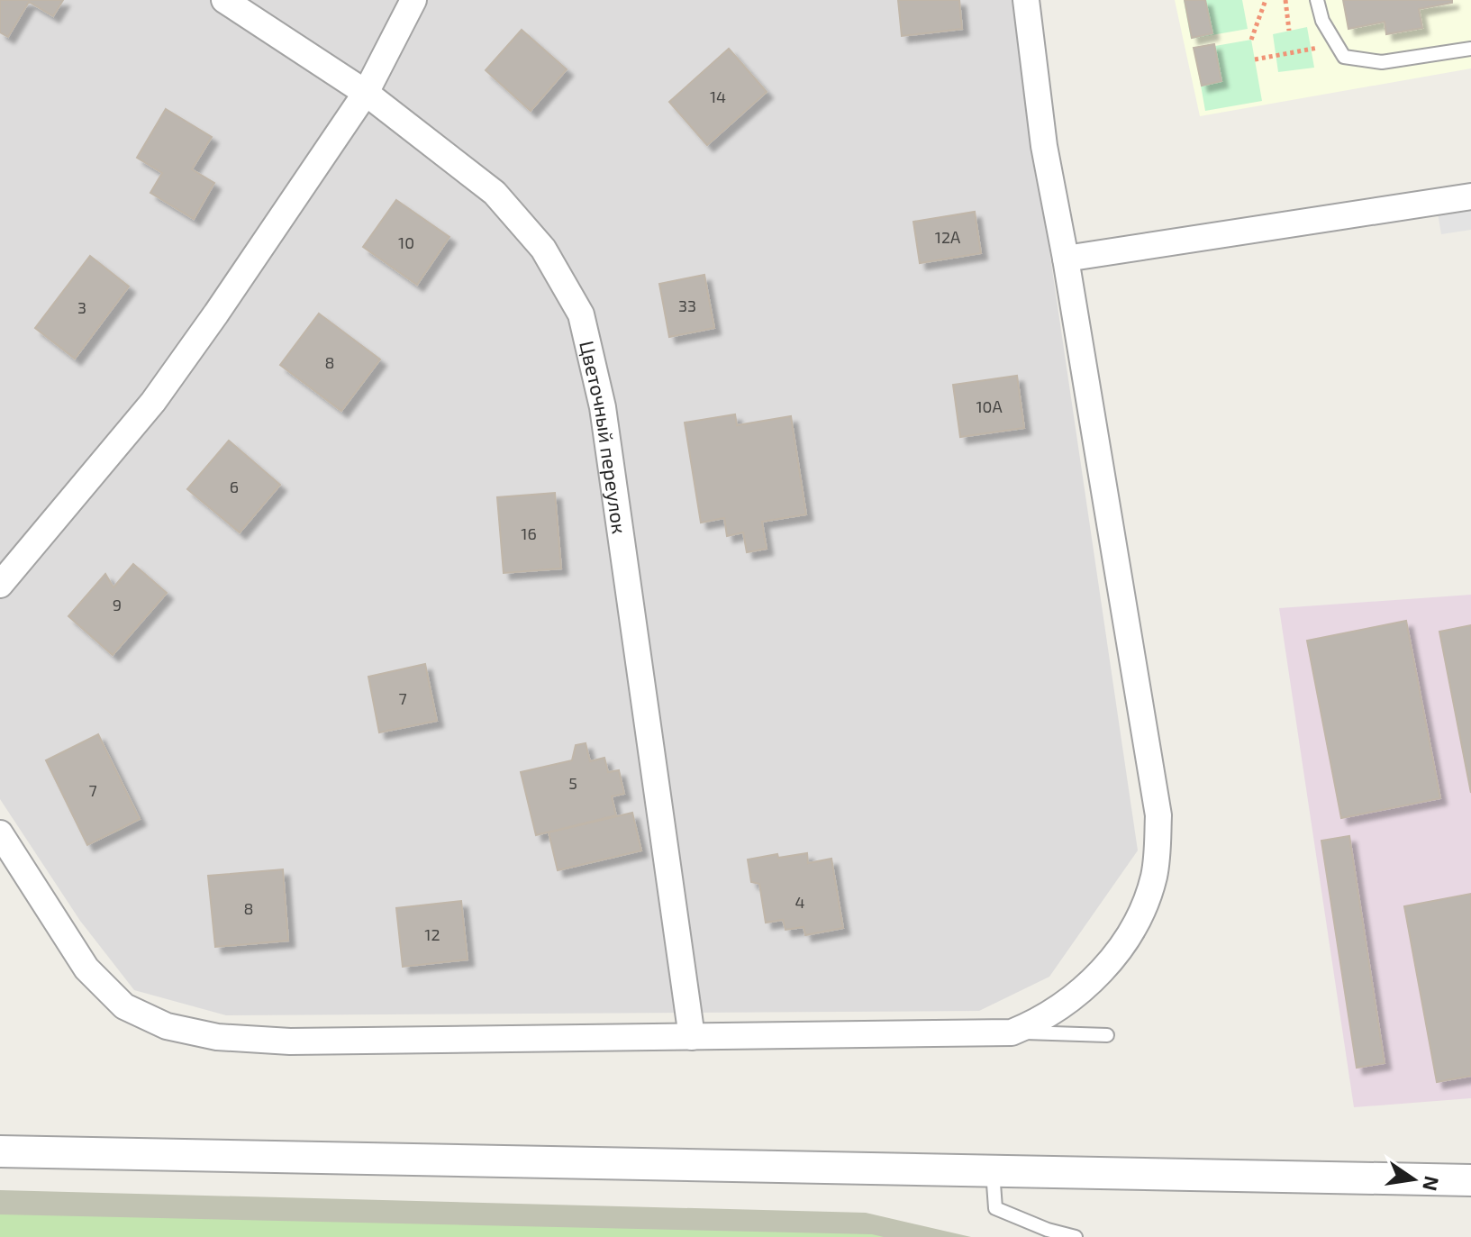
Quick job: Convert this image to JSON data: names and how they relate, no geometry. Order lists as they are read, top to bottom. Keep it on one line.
{"streets":{"street":["Цветочный переулок"]},"house_numbers":["14","12А","10","33","3","8","10А","6","16","9","7","5","7","4","8","12"],"north":"right"}
